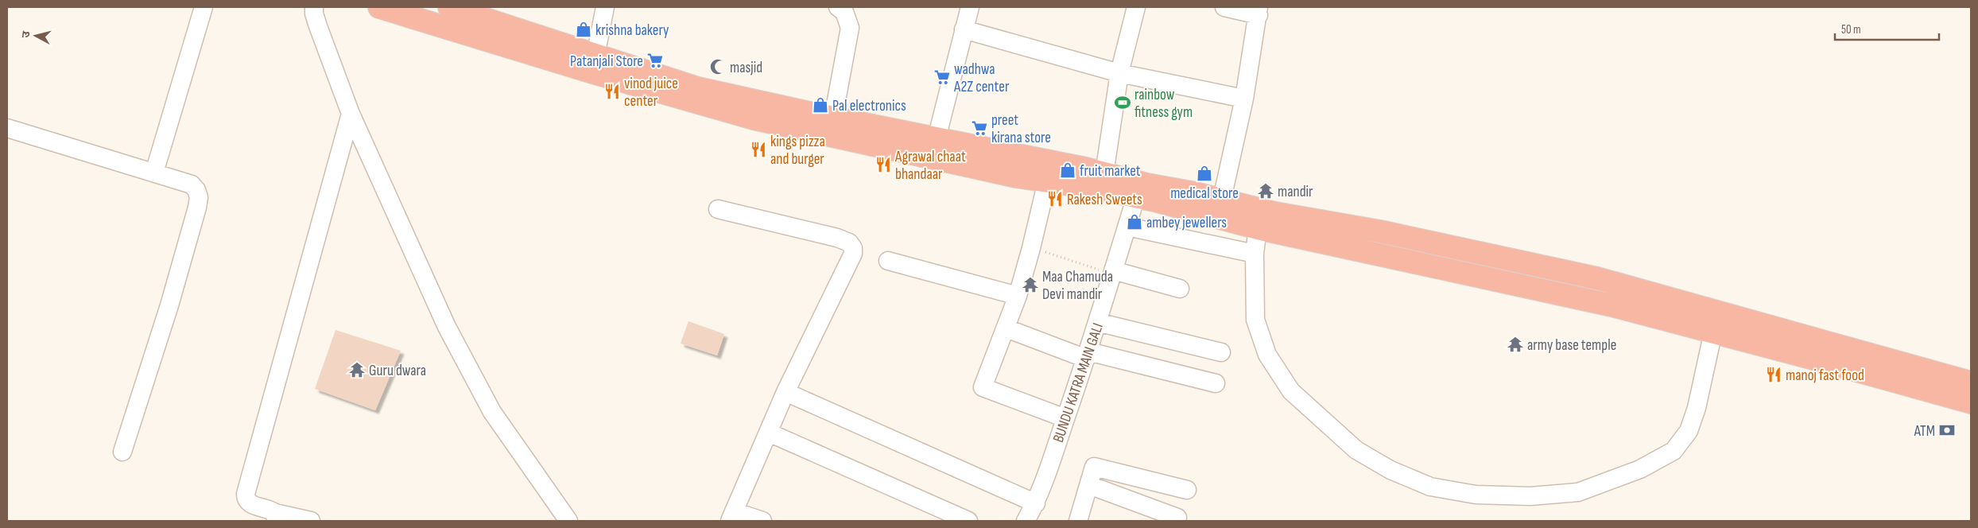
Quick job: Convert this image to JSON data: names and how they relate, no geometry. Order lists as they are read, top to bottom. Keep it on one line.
{"streets":{"street":["BUNDU KATRA MAIN GALI"]},"places":{"shop":["krishna bakery","Pal electronics","fruit market","medical store","ambey jewellers"],"supermarket":["Patanjali Store","wadhwa A2Z center","preet kirana store"],"mosque":["masjid"],"restaurant":["vinod juice center","kings pizza and burger","Agrawal chaat bhandaar","Rakesh Sweets","manoj fast food"],"sports":["rainbow fitness gym"],"temple":["mandir","Maa Chamuda Devi mandir","army base temple","Guru dwara"],"bank":["ATM"]},"scale_bar":"50 m","north":"left"}
